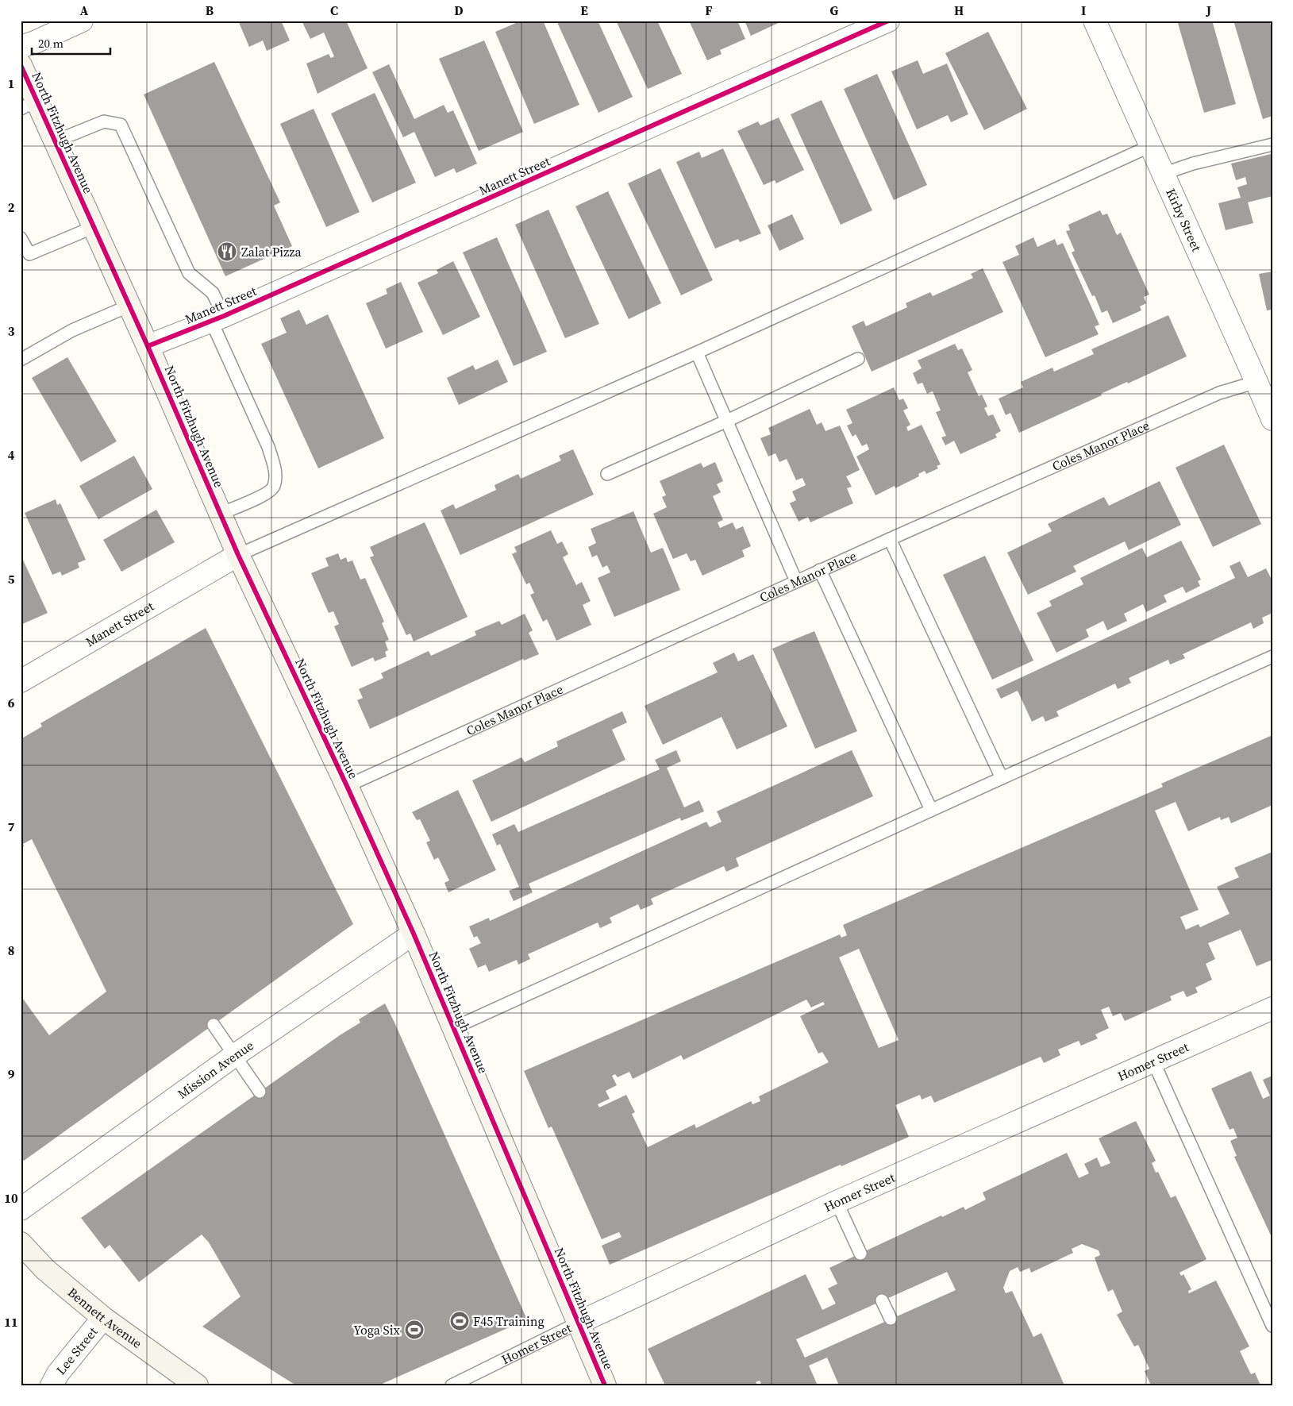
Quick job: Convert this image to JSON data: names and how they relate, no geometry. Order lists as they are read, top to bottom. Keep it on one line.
{"streets":{"street":["North Fitzhugh Avenue","Manett Street","Kirby Street","Homer Street","Mission Avenue","Bennett Avenue","Lee Street"],"lane":["Coles Manor Place"]},"crossings":[["North Fitzhugh Avenue","Manett Street"],["North Fitzhugh Avenue","Coles Manor Place"],["North Fitzhugh Avenue","Homer Street"],["North Fitzhugh Avenue","Mission Avenue"],["Kirby Street","Coles Manor Place"],["Bennett Avenue","Lee Street"]],"places":{"restaurant":["Zalat Pizza"],"sports":["F45 Training","Yoga Six"]},"scale_bar":"20 m","grid":{"columns":["A","B","C","D","E","F","G","H","I","J"],"rows":["1","2","3","4","5","6","7","8","9","10","11"]}}
